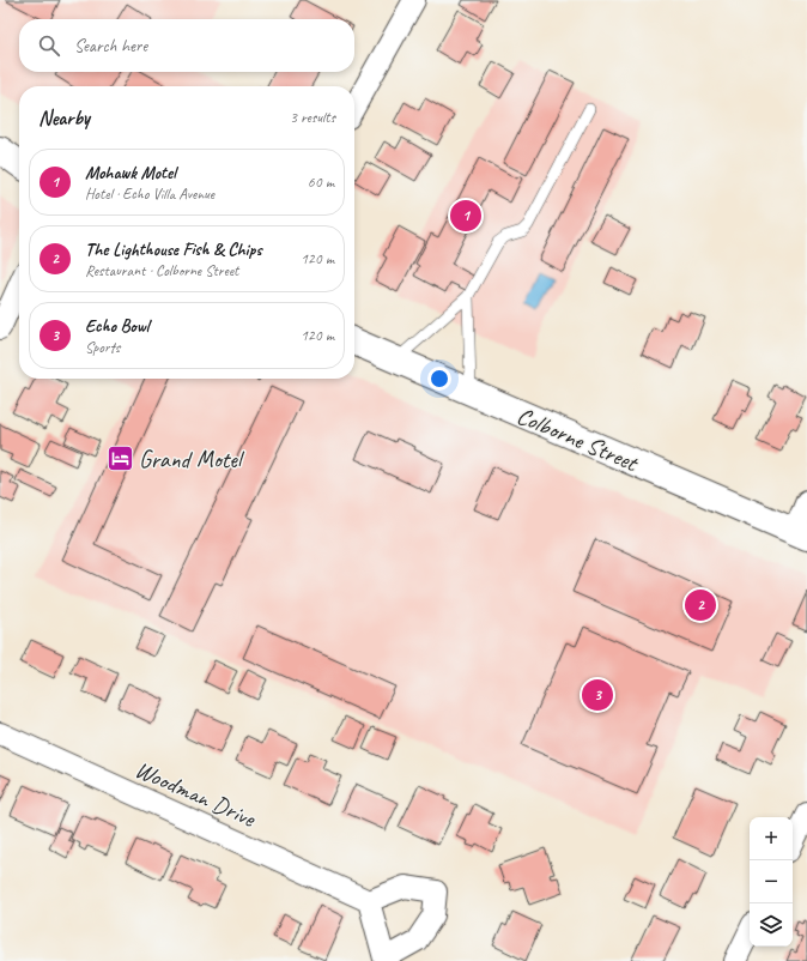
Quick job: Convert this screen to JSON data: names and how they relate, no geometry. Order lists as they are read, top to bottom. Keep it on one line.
{"streets":{"main road":["Colborne Street"],"street":["Woodman Drive"]},"places":{"hotel":["Grand Motel"]},"page":{"search":"Search here","heading":["Nearby","3 results"],"list":[{"mark":"1","name":"Mohawk Motel","note":"Hotel · Echo Villa Avenue","value":"60 m"},{"mark":"2","name":"The Lighthouse Fish & Chips","note":"Restaurant · Colborne Street","value":"120 m"},{"mark":"3","name":"Echo Bowl","note":"Sports","value":"120 m"}],"pins":["1","2","3"],"map_buttons":["+","−"]}}
